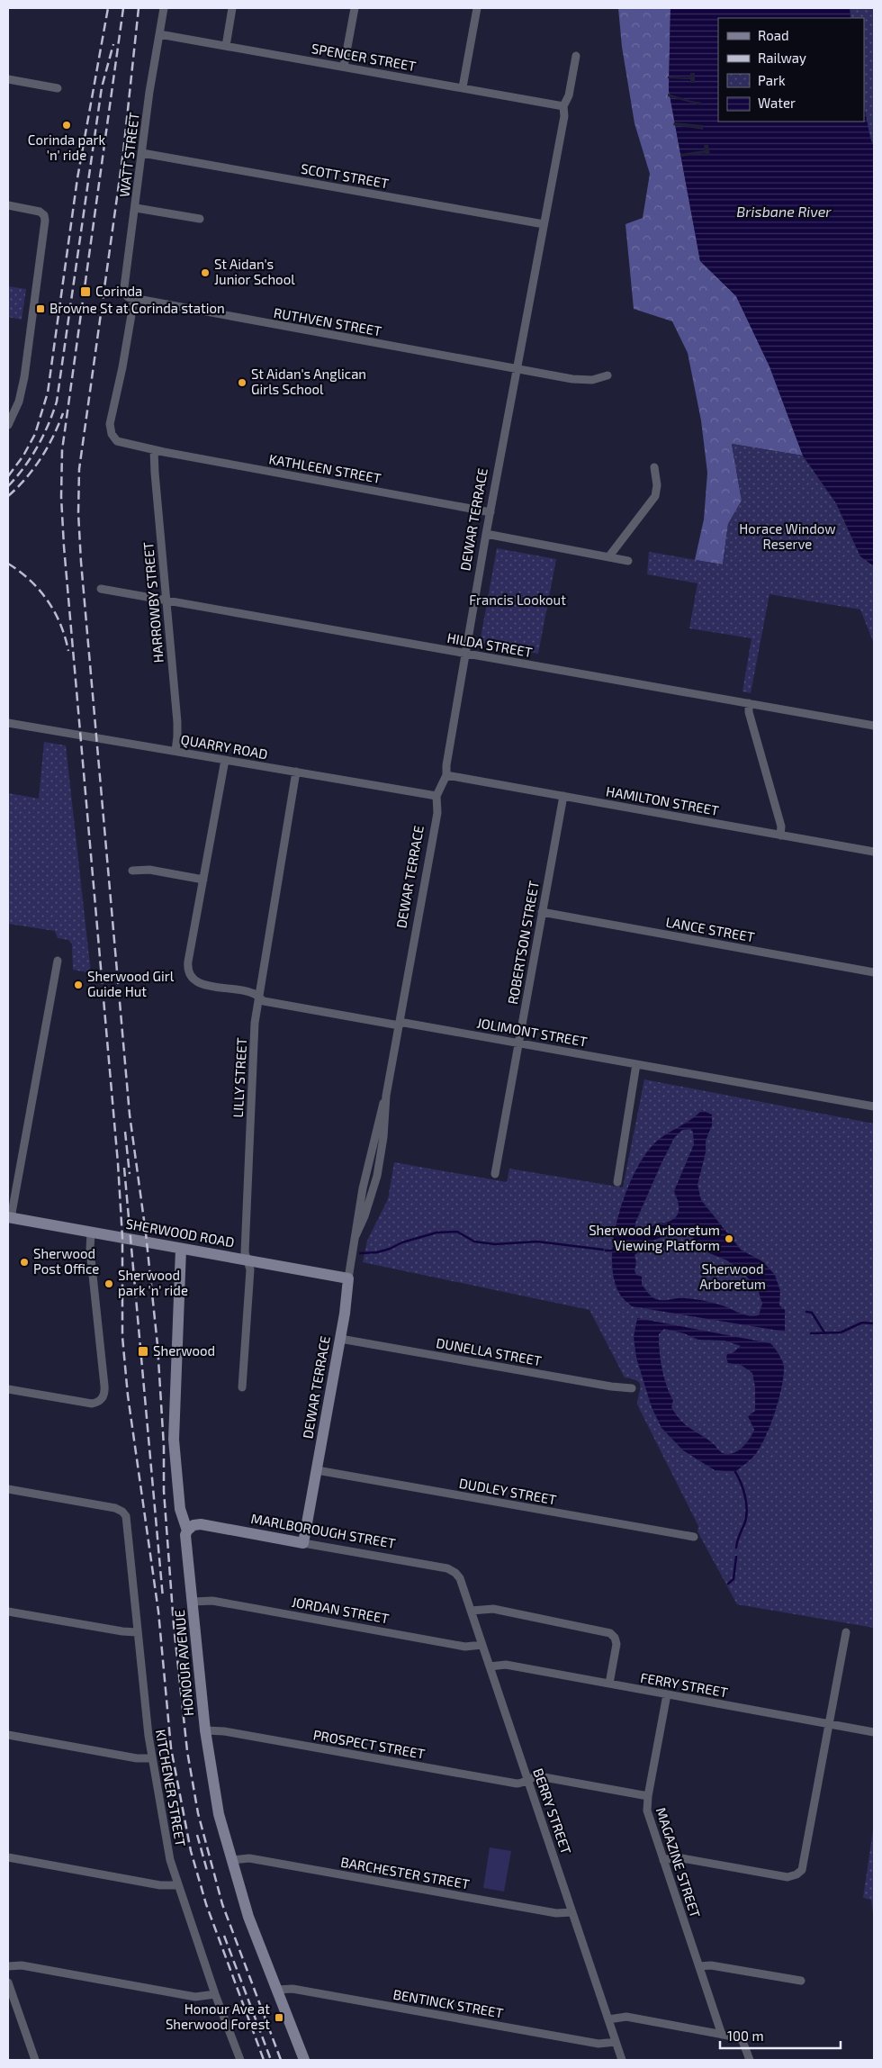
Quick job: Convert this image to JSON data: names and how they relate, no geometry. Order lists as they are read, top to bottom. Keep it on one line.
{"streets":{"street":["SPENCER STREET","WATT STREET","SCOTT STREET","RUTHVEN STREET","KATHLEEN STREET","DEWAR TERRACE","HARROWBY STREET","HILDA STREET","QUARRY ROAD","HAMILTON STREET","LANCE STREET","ROBERTSON STREET","JOLIMONT STREET","LILLY STREET","SHERWOOD ROAD","DUNELLA STREET","DUDLEY STREET","MARLBOROUGH STREET","JORDAN STREET","HONOUR AVENUE","FERRY STREET","PROSPECT STREET","KITCHENER STREET","BERRY STREET","MAGAZINE STREET","BARCHESTER STREET","BENTINCK STREET"]},"crossings":[["SPENCER STREET","WATT STREET"],["SPENCER STREET","DEWAR TERRACE"],["WATT STREET","SCOTT STREET"],["WATT STREET","RUTHVEN STREET"],["WATT STREET","KATHLEEN STREET"],["SCOTT STREET","DEWAR TERRACE"],["RUTHVEN STREET","KATHLEEN STREET"],["RUTHVEN STREET","DEWAR TERRACE"],["KATHLEEN STREET","DEWAR TERRACE"],["KATHLEEN STREET","HARROWBY STREET"],["DEWAR TERRACE","HILDA STREET"],["DEWAR TERRACE","QUARRY ROAD"],["DEWAR TERRACE","HAMILTON STREET"],["DEWAR TERRACE","JOLIMONT STREET"],["DEWAR TERRACE","SHERWOOD ROAD"],["DEWAR TERRACE","DUNELLA STREET"],["DEWAR TERRACE","DUDLEY STREET"],["DEWAR TERRACE","MARLBOROUGH STREET"],["HARROWBY STREET","HILDA STREET"],["HARROWBY STREET","QUARRY ROAD"],["QUARRY ROAD","LILLY STREET"],["HAMILTON STREET","ROBERTSON STREET"],["LANCE STREET","ROBERTSON STREET"],["ROBERTSON STREET","JOLIMONT STREET"],["JOLIMONT STREET","LILLY STREET"],["LILLY STREET","SHERWOOD ROAD"],["SHERWOOD ROAD","HONOUR AVENUE"],["MARLBOROUGH STREET","HONOUR AVENUE"],["MARLBOROUGH STREET","BERRY STREET"],["JORDAN STREET","HONOUR AVENUE"],["JORDAN STREET","BERRY STREET"],["HONOUR AVENUE","PROSPECT STREET"],["HONOUR AVENUE","BARCHESTER STREET"],["HONOUR AVENUE","BENTINCK STREET"],["FERRY STREET","BERRY STREET"],["FERRY STREET","MAGAZINE STREET"],["PROSPECT STREET","BERRY STREET"],["PROSPECT STREET","MAGAZINE STREET"],["BERRY STREET","BARCHESTER STREET"],["BERRY STREET","BENTINCK STREET"]],"water":["Brisbane River"],"parks":["Horace Window Reserve","Francis Lookout","Sherwood Arboretum"],"places":{"other":["Corinda park 'n' ride","St Aidan's Junior School","St Aidan's Anglican Girls School","Sherwood Girl Guide Hut","Sherwood Arboretum Viewing Platform","Sherwood Post Office","Sherwood park 'n' ride"],"transit":["Corinda","Browne St at Corinda station","Sherwood","Honour Ave at Sherwood Forest"]},"legend":["Road","Railway","Park","Water"],"scale_bar":"100 m"}
